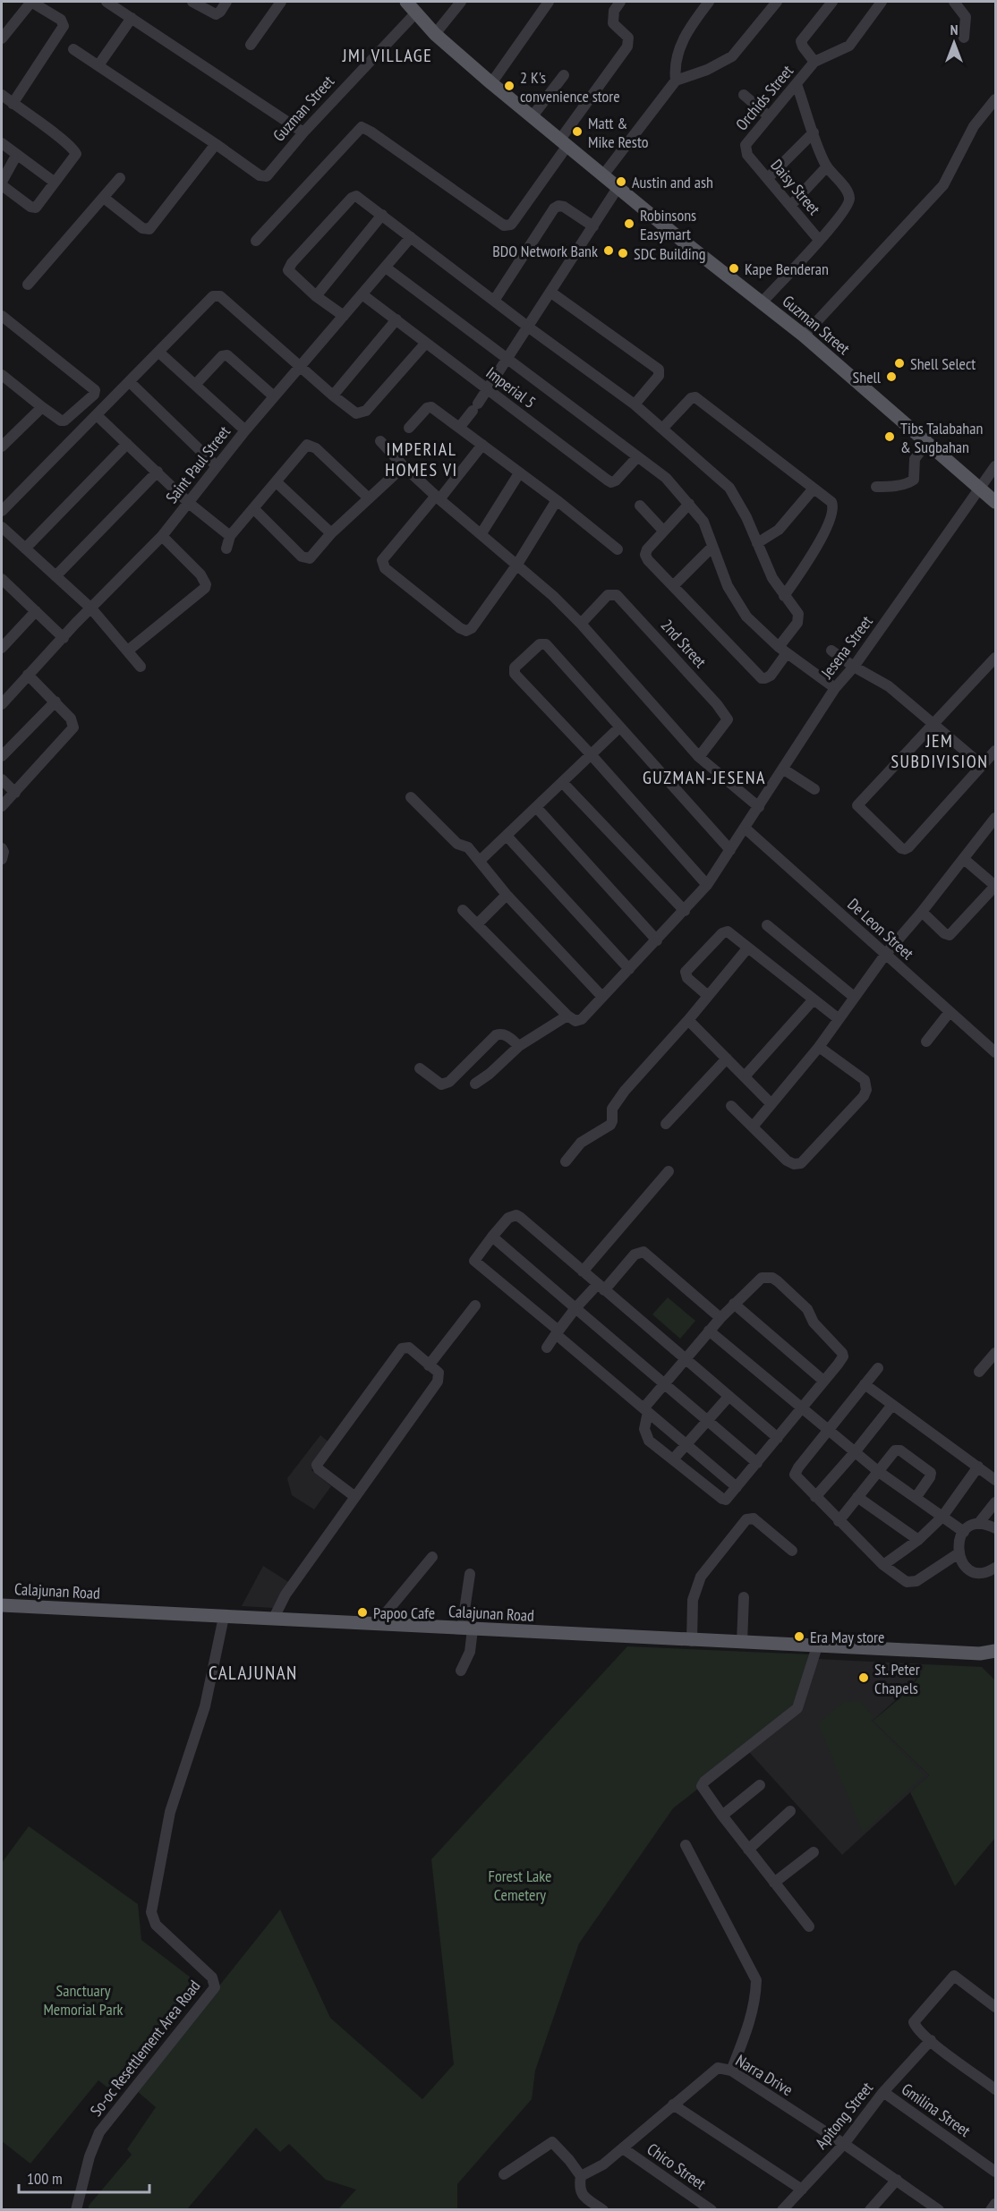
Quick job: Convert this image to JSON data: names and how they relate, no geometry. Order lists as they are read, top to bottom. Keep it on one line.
{"streets":{"main road":["Guzman Street","Calajunan Road"],"street":["Orchids Street","Daisy Street","Imperial 5","Saint Paul Street","2nd Street","Jesena Street","De Leon Street","So-oc Resettlement Area Road","Narra Drive","Gmilina Street","Apitong Street","Chico Street"]},"crossings":[["Orchids Street","Daisy Street"],["Guzman Street","Jesena Street"],["Imperial 5","Saint Paul Street"],["Jesena Street","De Leon Street"],["Calajunan Road","So-oc Resettlement Area Road"],["Narra Drive","Apitong Street"],["Narra Drive","Chico Street"],["Gmilina Street","Apitong Street"]],"districts":["JMI VILLAGE","IMPERIAL HOMES VI","JEM SUBDIVISION","GUZMAN-JESENA","CALAJUNAN"],"parks":["Forest Lake Cemetery","Sanctuary Memorial Park"],"places":["2 K's convenience store","Matt & Mike Resto","Austin and ash","Robinsons Easymart","BDO Network Bank","SDC Building","Kape Benderan","Shell Select","Shell","Tibs Talabahan & Sugbahan","Papoo Cafe","Era May store","St. Peter Chapels"],"scale_bar":"100 m","north":"top"}
